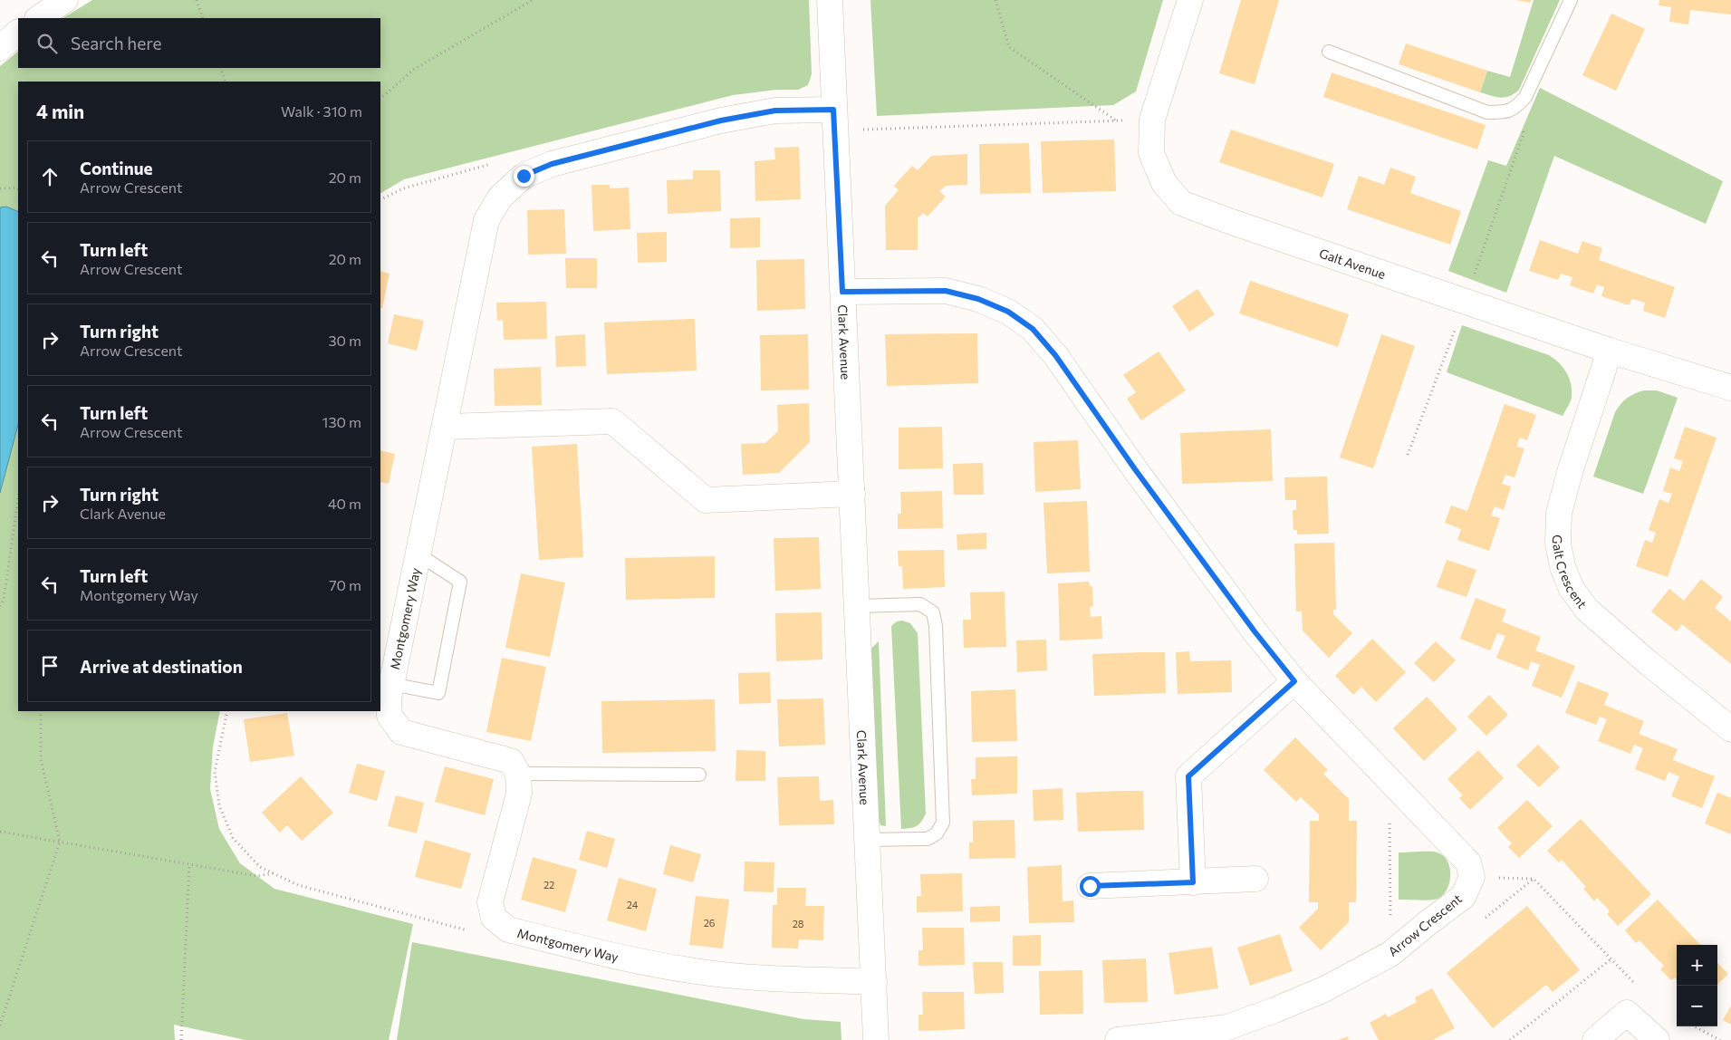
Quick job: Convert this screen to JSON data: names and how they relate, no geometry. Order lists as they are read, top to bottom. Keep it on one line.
{"streets":{"street":["Galt Avenue","Clark Avenue","Galt Crescent","Montgomery Way","Arrow Crescent"]},"crossings":[["Galt Avenue","Galt Crescent"],["Clark Avenue","Montgomery Way"]],"house_numbers":["22","24","26","28"],"page":{"search":"Search here","heading":["4 min","Walk · 310 m"],"list":[["Continue","Arrow Crescent","20 m"],["Turn left","Arrow Crescent","20 m"],["Turn right","Arrow Crescent","30 m"],["Turn left","Arrow Crescent","130 m"],["Turn right","Clark Avenue","40 m"],["Turn left","Montgomery Way","70 m"],"Arrive at destination"],"map_buttons":["+","−"]}}
